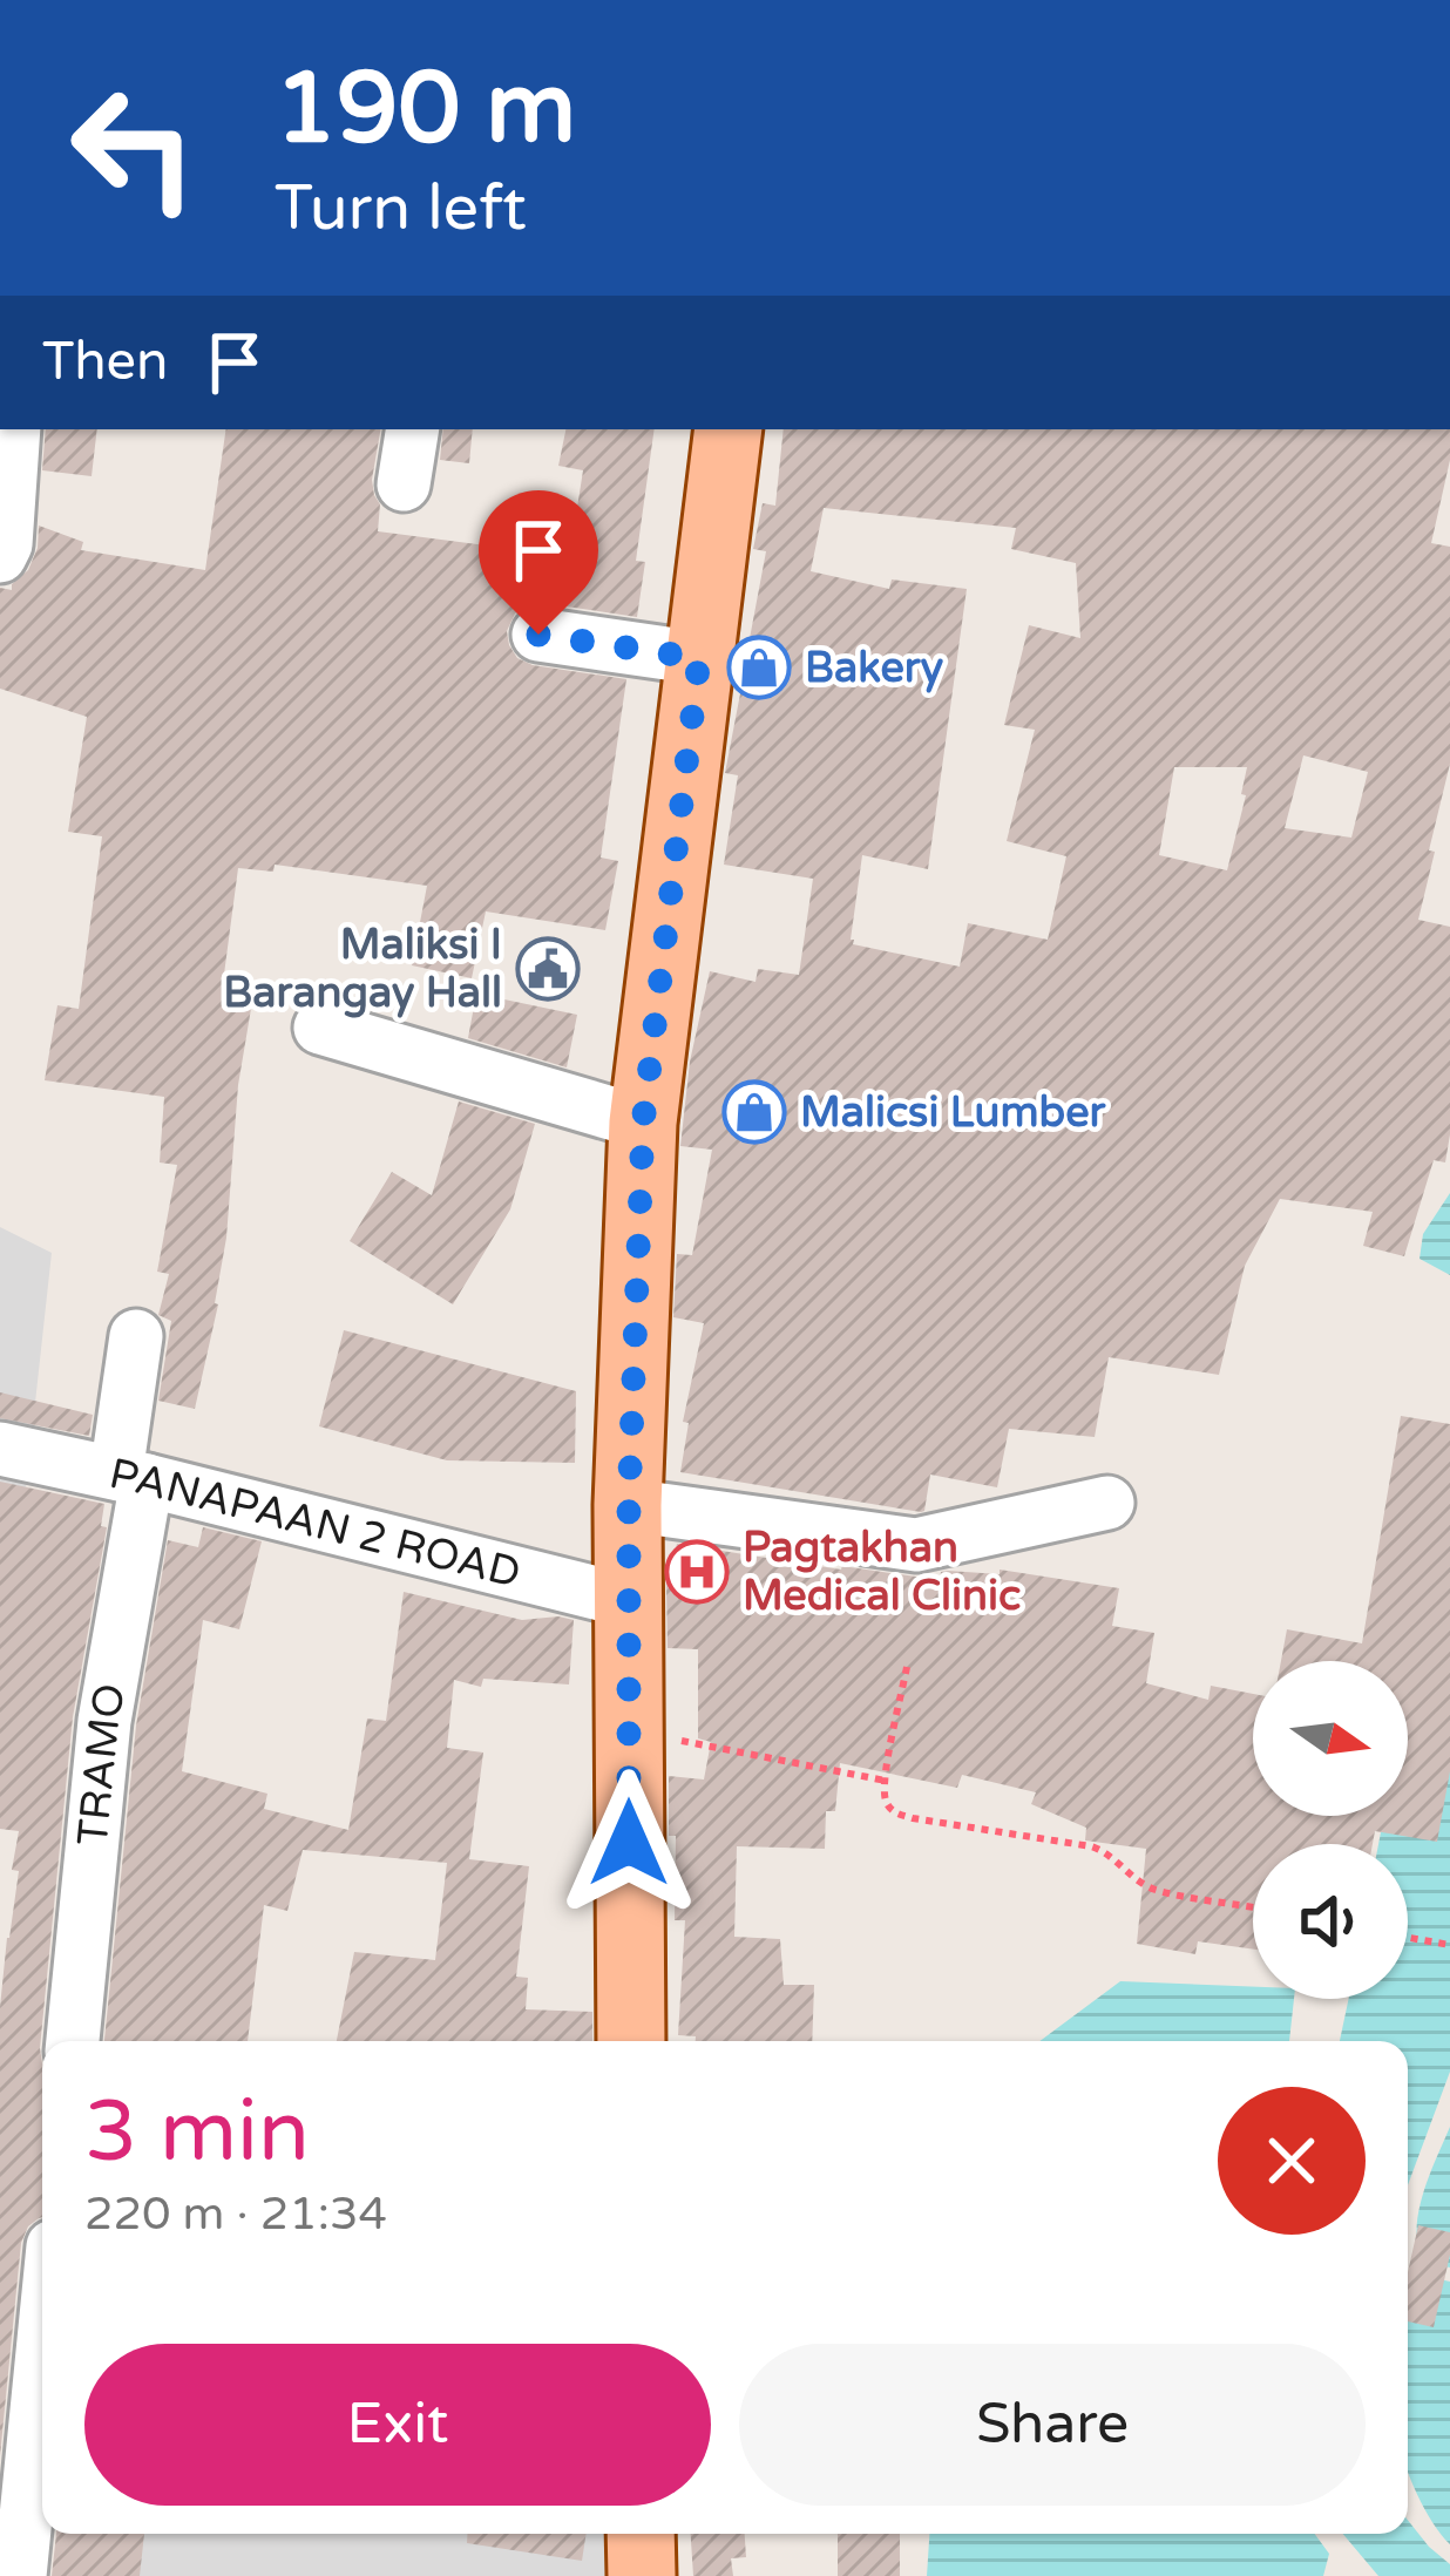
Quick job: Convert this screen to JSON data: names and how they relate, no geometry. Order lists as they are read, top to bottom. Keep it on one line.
{"streets":{"street":["PANAPAAN 2 ROAD","TRAMO"]},"crossings":[["PANAPAAN 2 ROAD","TRAMO"]],"places":{"shop":["Bakery","Malicsi Lumber"],"public building":["Maliksi I Barangay Hall"],"hospital":["Pagtakhan Medical Clinic"]},"north":"right","page":{"turn":["190 m","Turn left"],"then":"Then","heading":["3 min","220 m · 21:34"],"buttons":["Exit","Share"]}}
